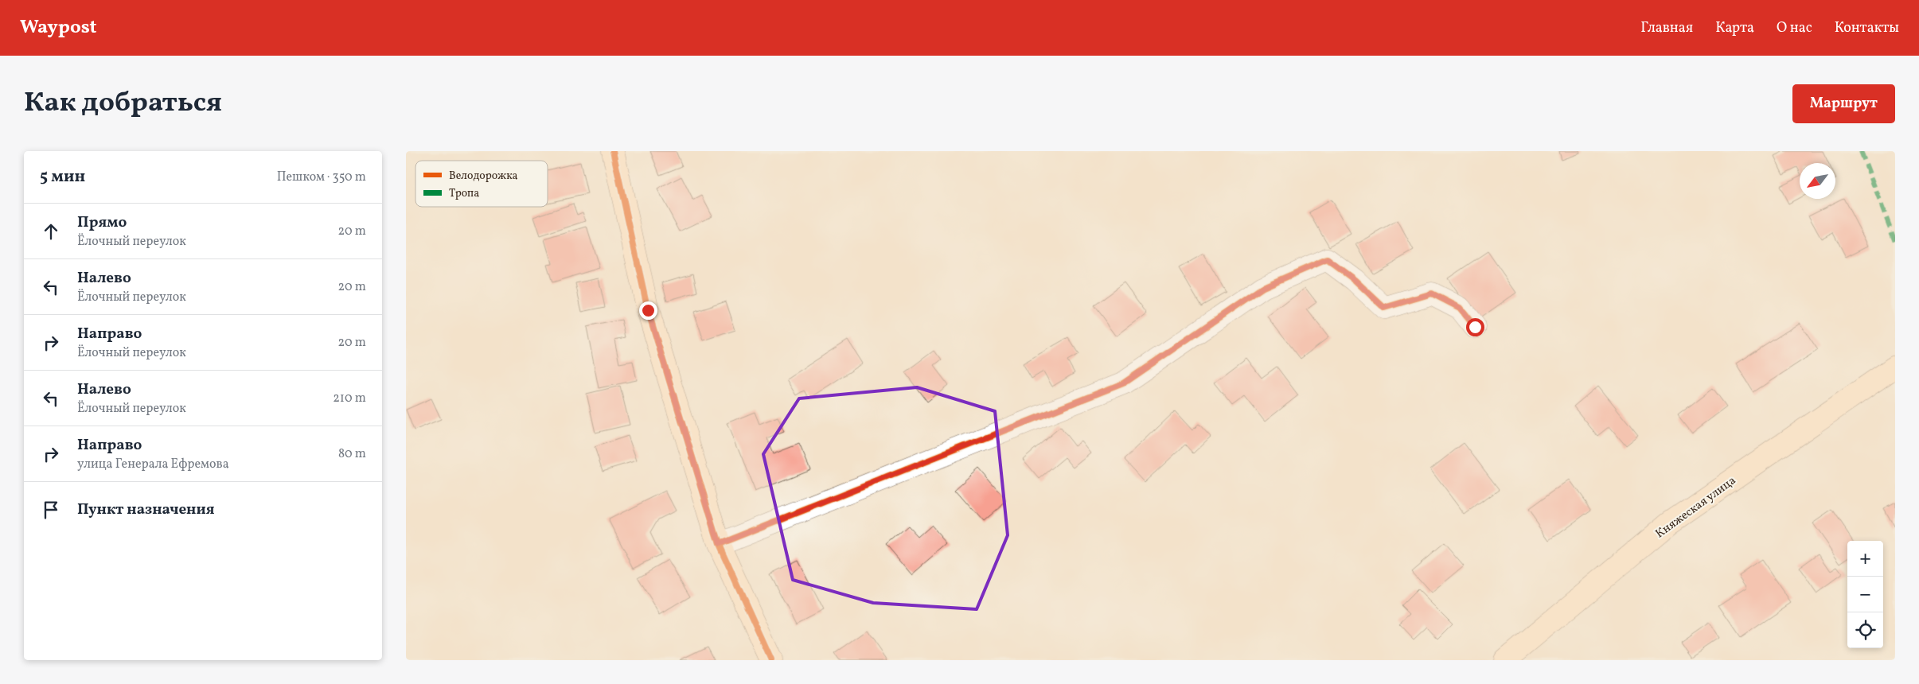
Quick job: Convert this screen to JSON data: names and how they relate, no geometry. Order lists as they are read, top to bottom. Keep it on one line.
{"streets":{"street":["Княжеская улица"]},"legend":["Велодорожка","Тропа"],"north":"bottom left","page":{"header":"Waypost","nav":["Главная","Карта","О нас","Контакты"],"title":"Как добраться","buttons":"Маршрут","heading":["5 мин","Пешком · 350 m"],"list":[["Прямо","Ёлочный переулок","20 m"],["Налево","Ёлочный переулок","20 m"],["Направо","Ёлочный переулок","20 m"],["Налево","Ёлочный переулок","210 m"],["Направо","улица Генерала Ефремова","80 m"],"Пункт назначения"],"map_buttons":["+","−"]}}
